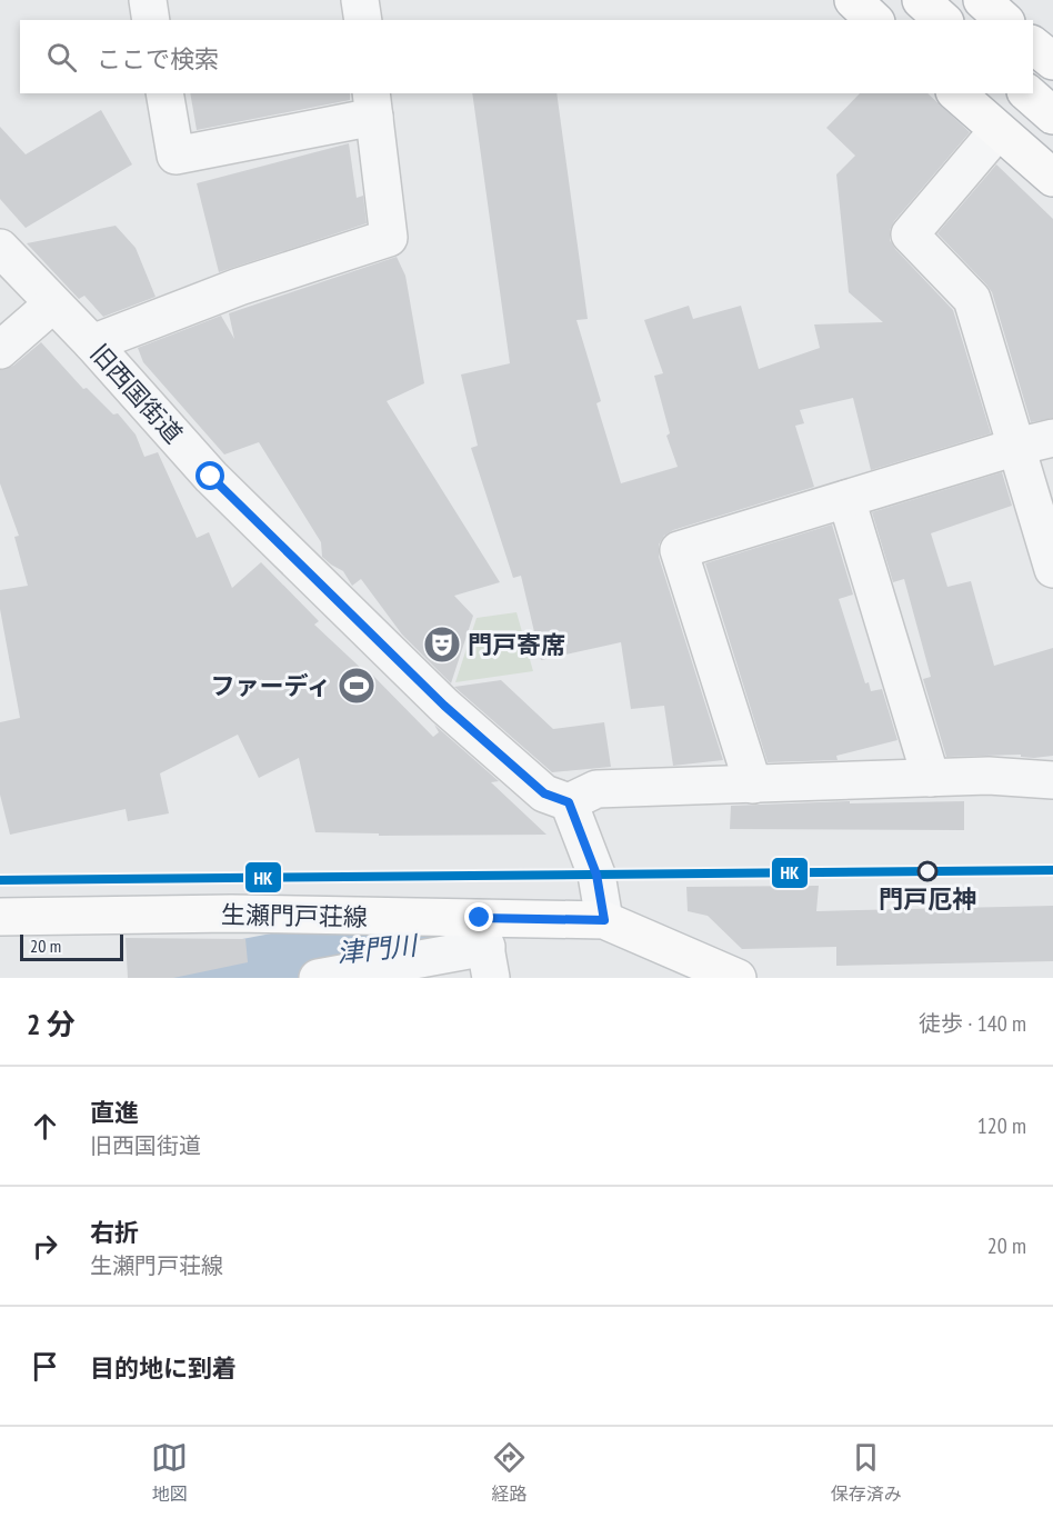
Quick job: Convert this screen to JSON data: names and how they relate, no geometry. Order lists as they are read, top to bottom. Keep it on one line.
{"streets":{"main road":["生瀬門戸荘線"],"street":["旧西国街道"]},"water":["津門川"],"places":{"theatre":["門戸寄席"],"sports":["ファーディ"],"other":["門戸厄神"]},"lines":["transit line HK"],"scale_bar":"20 m","page":{"search":"ここで検索","scale":"20 m","heading":["2 分","徒歩 · 140 m"],"list":[["直進","旧西国街道","120 m"],["右折","生瀬門戸荘線","20 m"],"目的地に到着"],"nav":["地図","経路","保存済み"]}}
